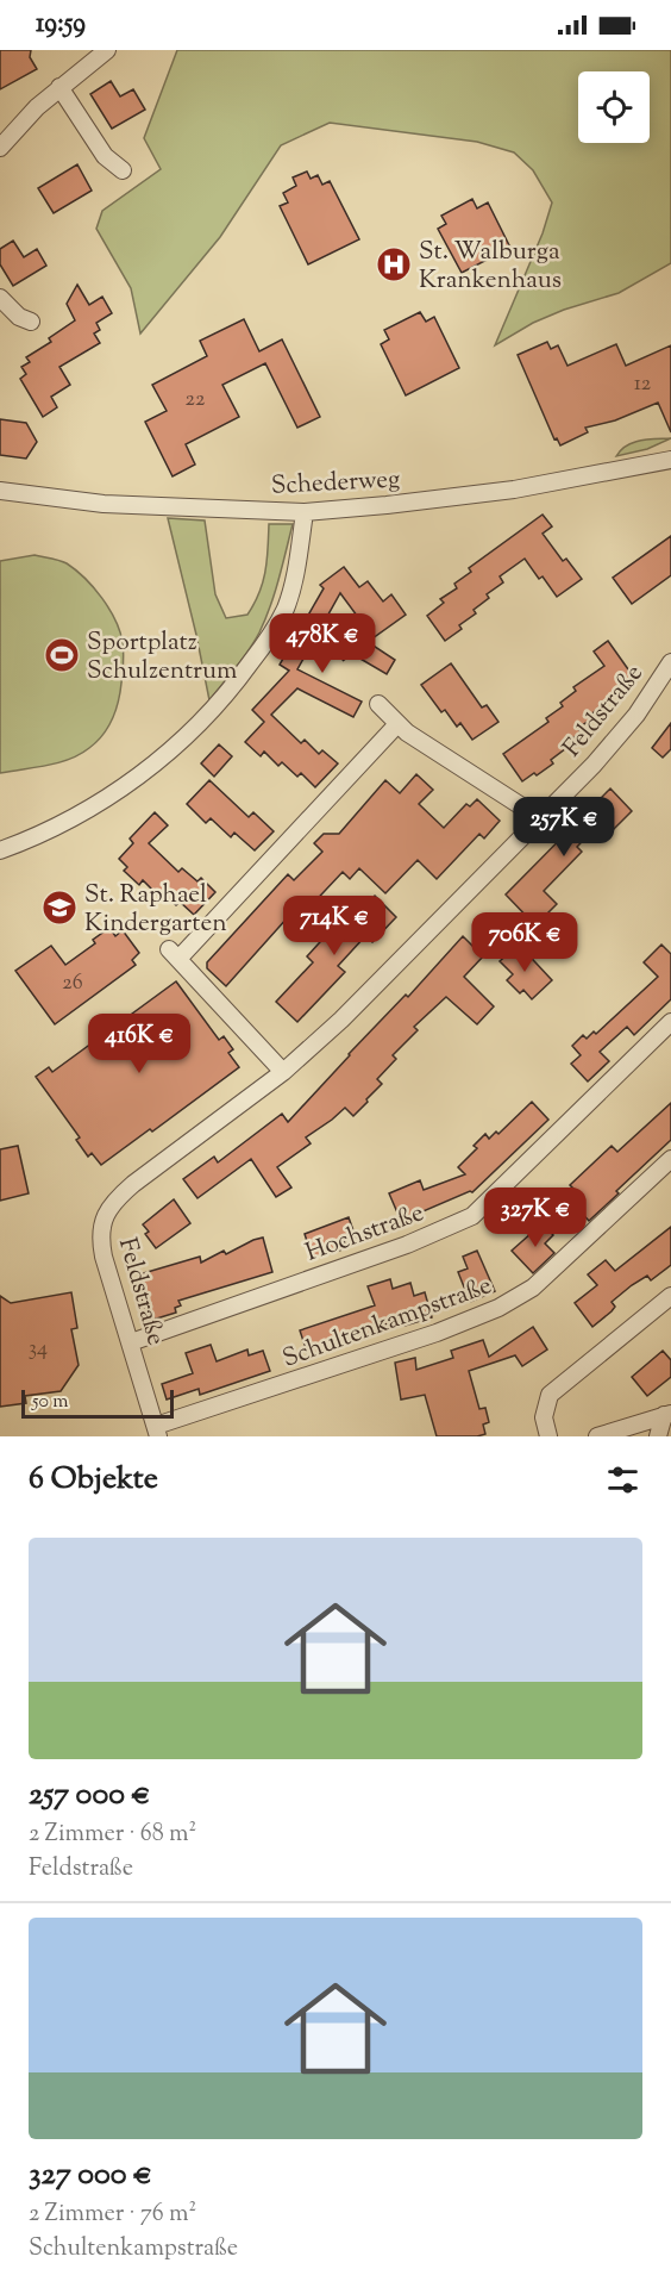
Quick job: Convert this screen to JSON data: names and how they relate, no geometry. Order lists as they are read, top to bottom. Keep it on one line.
{"streets":{"street":["Schederweg","Feldstraße","Hochstraße","Schultenkampstraße"]},"crossings":[["Feldstraße","Hochstraße"],["Feldstraße","Schultenkampstraße"]],"places":{"hospital":["St. Walburga Krankenhaus"],"sports":["Sportplatz Schulzentrum"],"school or university":["St. Raphael Kindergarten"]},"house_numbers":["12","22","26","34"],"scale_bar":"50 m","page":{"status":"19:59","price":["478K €","257K €","714K €","706K €","416K €","327K €"],"scale":"50 m","heading":"6 Objekte","list":[{"name":"257 000 €","note":"2 Zimmer · 68 m² · Feldstraße"},{"name":"327 000 €","note":"2 Zimmer · 76 m² · Schultenkampstraße"}]}}
